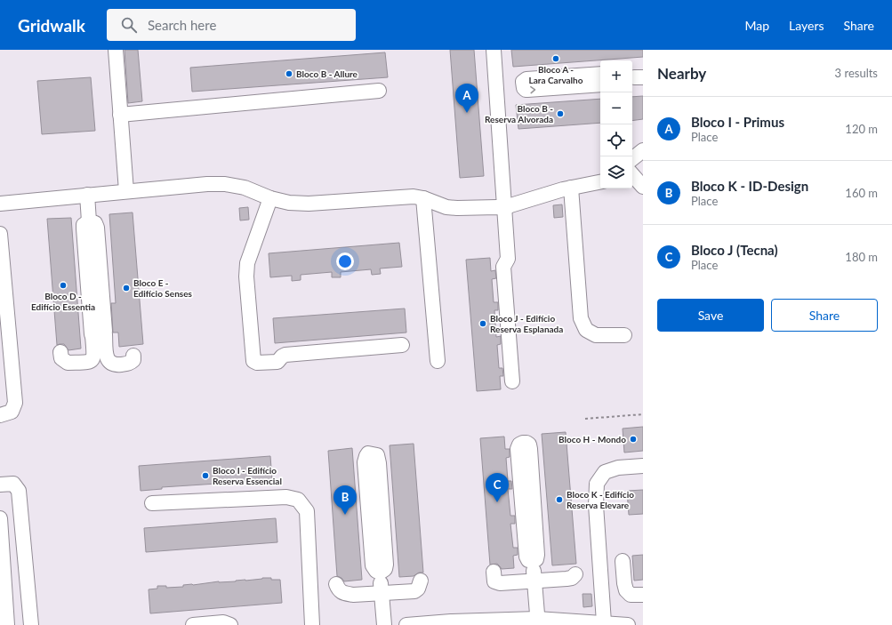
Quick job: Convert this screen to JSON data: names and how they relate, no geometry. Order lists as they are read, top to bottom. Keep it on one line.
{"places":["Bloco A - Lara Carvalho","Bloco B - Allure","Bloco B - Reserva Alvorada","Bloco D - Edifício Essentia","Bloco E - Edifício Senses","Bloco J - Edifício Reserva Esplanada","Bloco H - Mondo","Bloco I - Edifício Reserva Essencial","Bloco K - Edifício Reserva Elevare"],"page":{"header":"Gridwalk","search":"Search here","nav":["Map","Layers","Share"],"heading":["Nearby","3 results"],"map_buttons":["+","−"],"pins":["A","C","B"],"list":[{"mark":"A","name":"Bloco I - Primus","note":"Place","value":"120 m"},{"mark":"B","name":"Bloco K - ID-Design","note":"Place","value":"160 m"},{"mark":"C","name":"Bloco J (Tecna)","note":"Place","value":"180 m"}],"buttons":["Save","Share"]}}
